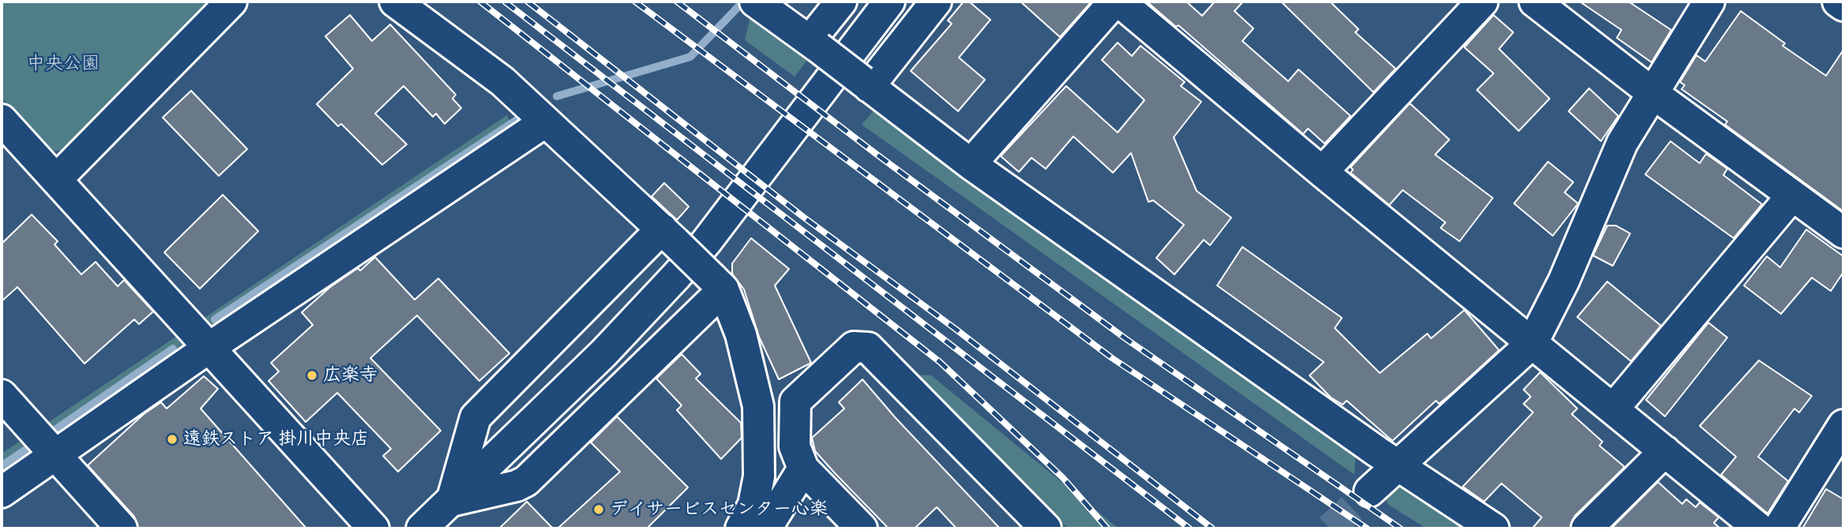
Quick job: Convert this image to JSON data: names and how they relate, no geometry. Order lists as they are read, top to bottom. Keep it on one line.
{"parks":["中央公園"],"places":["広楽寺","遠鉄ストア 掛川中央店","デイサービスセンター心楽"]}
